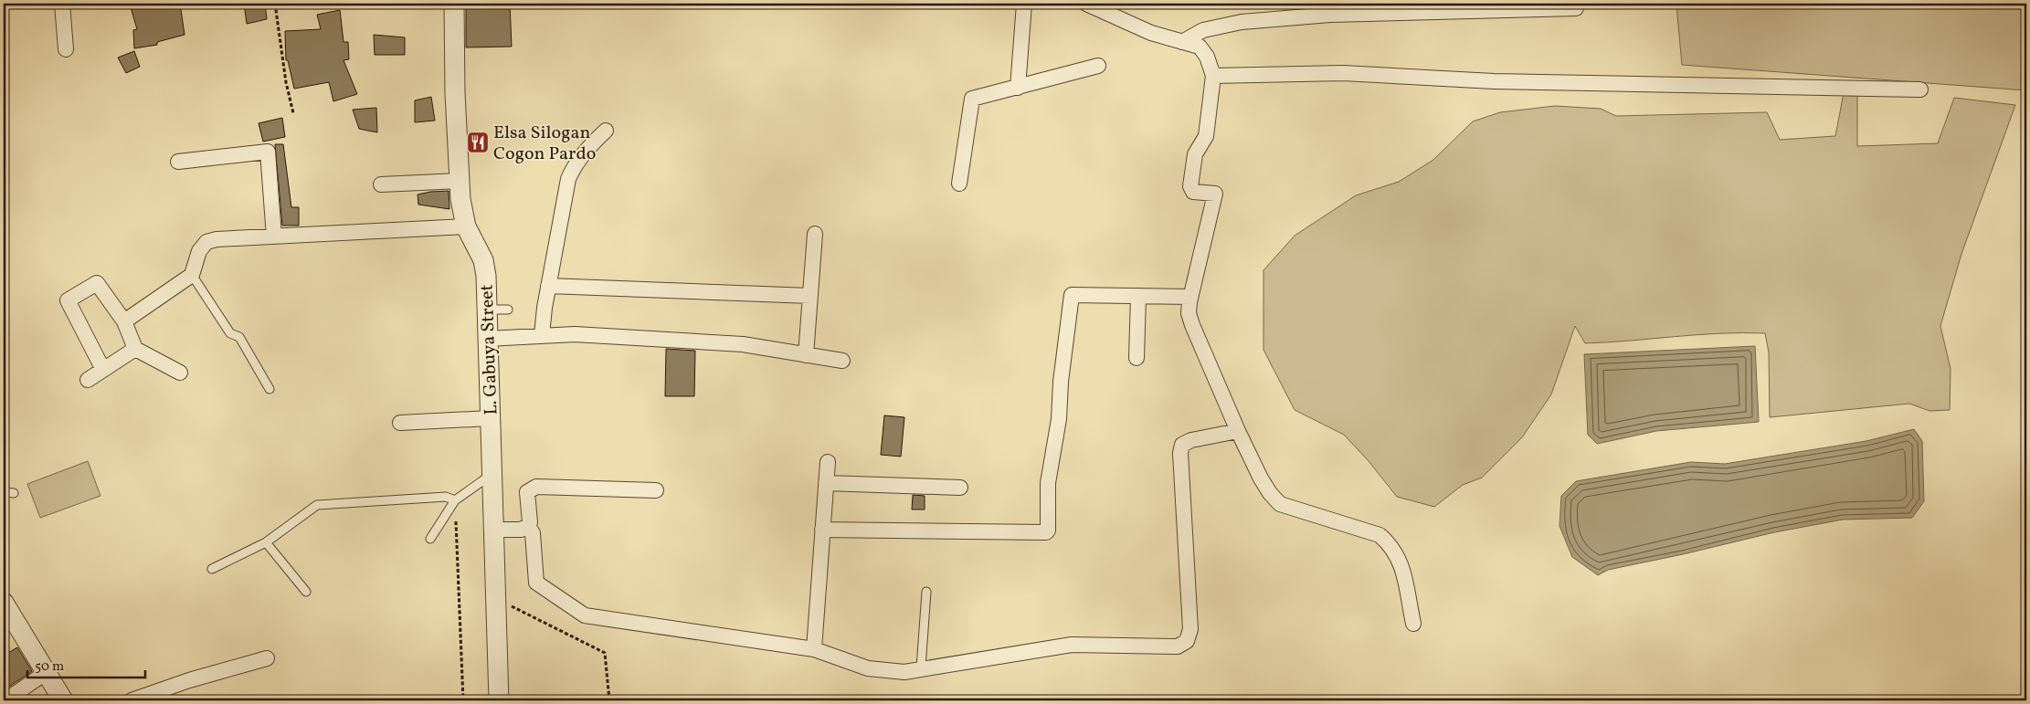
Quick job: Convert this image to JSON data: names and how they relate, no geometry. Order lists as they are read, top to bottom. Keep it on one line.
{"streets":{"street":["L. Gabuya Street"]},"places":{"restaurant":["Elsa Silogan Cogon Pardo"]},"scale_bar":"50 m"}
